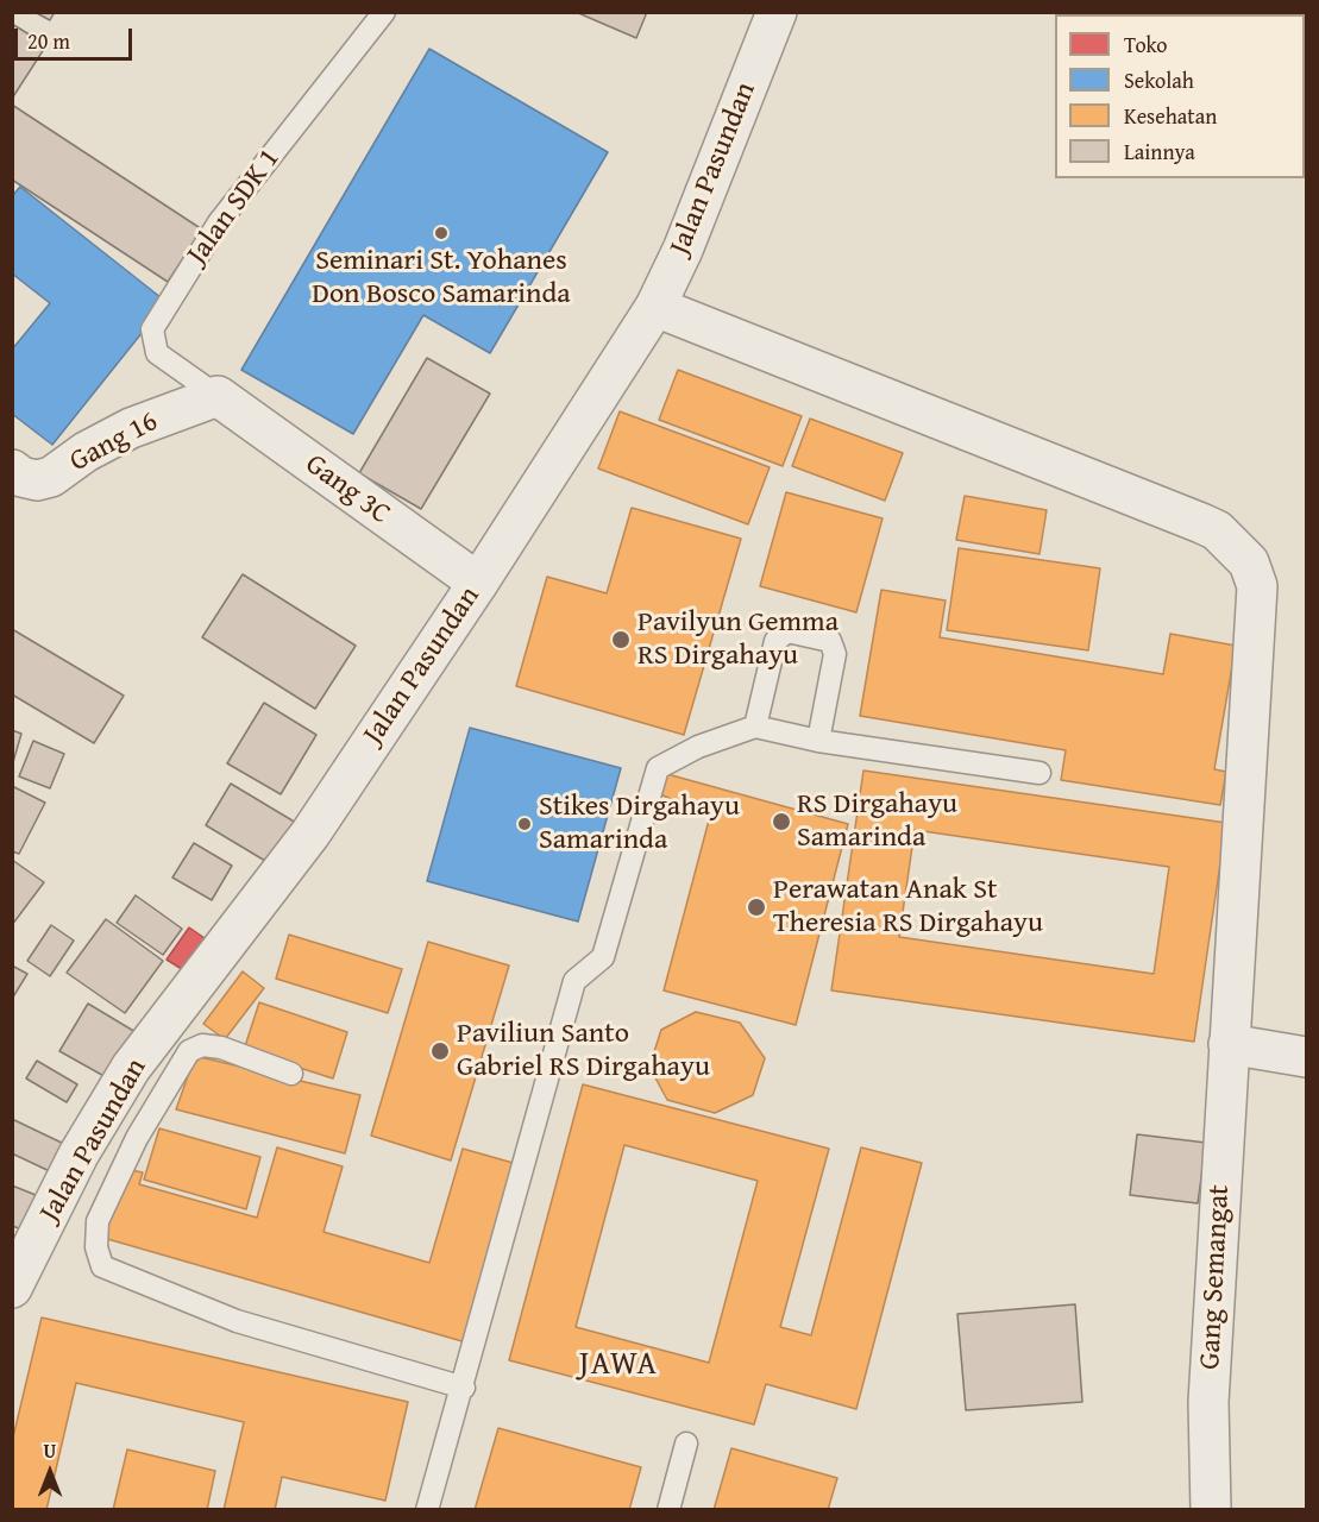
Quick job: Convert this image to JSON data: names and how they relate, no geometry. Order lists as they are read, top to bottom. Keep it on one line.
{"streets":{"street":["Jalan Pasundan","Gang 16","Gang 3C","Gang Semangat"],"lane":["Jalan SDK 1"]},"crossings":[["Jalan Pasundan","Gang 3C"],["Jalan Pasundan","Gang Semangat"],["Jalan SDK 1","Gang 16"],["Jalan SDK 1","Gang 3C"],["Gang 16","Gang 3C"]],"districts":["JAWA"],"places":["Seminari St. Yohanes Don Bosco Samarinda","Pavilyun Gemma RS Dirgahayu","RS Dirgahayu Samarinda","Stikes Dirgahayu Samarinda","Perawatan Anak St Theresia RS Dirgahayu","Paviliun Santo Gabriel RS Dirgahayu"],"legend":["Toko","Sekolah","Kesehatan","Lainnya"],"scale_bar":"20 m","north":"top"}
